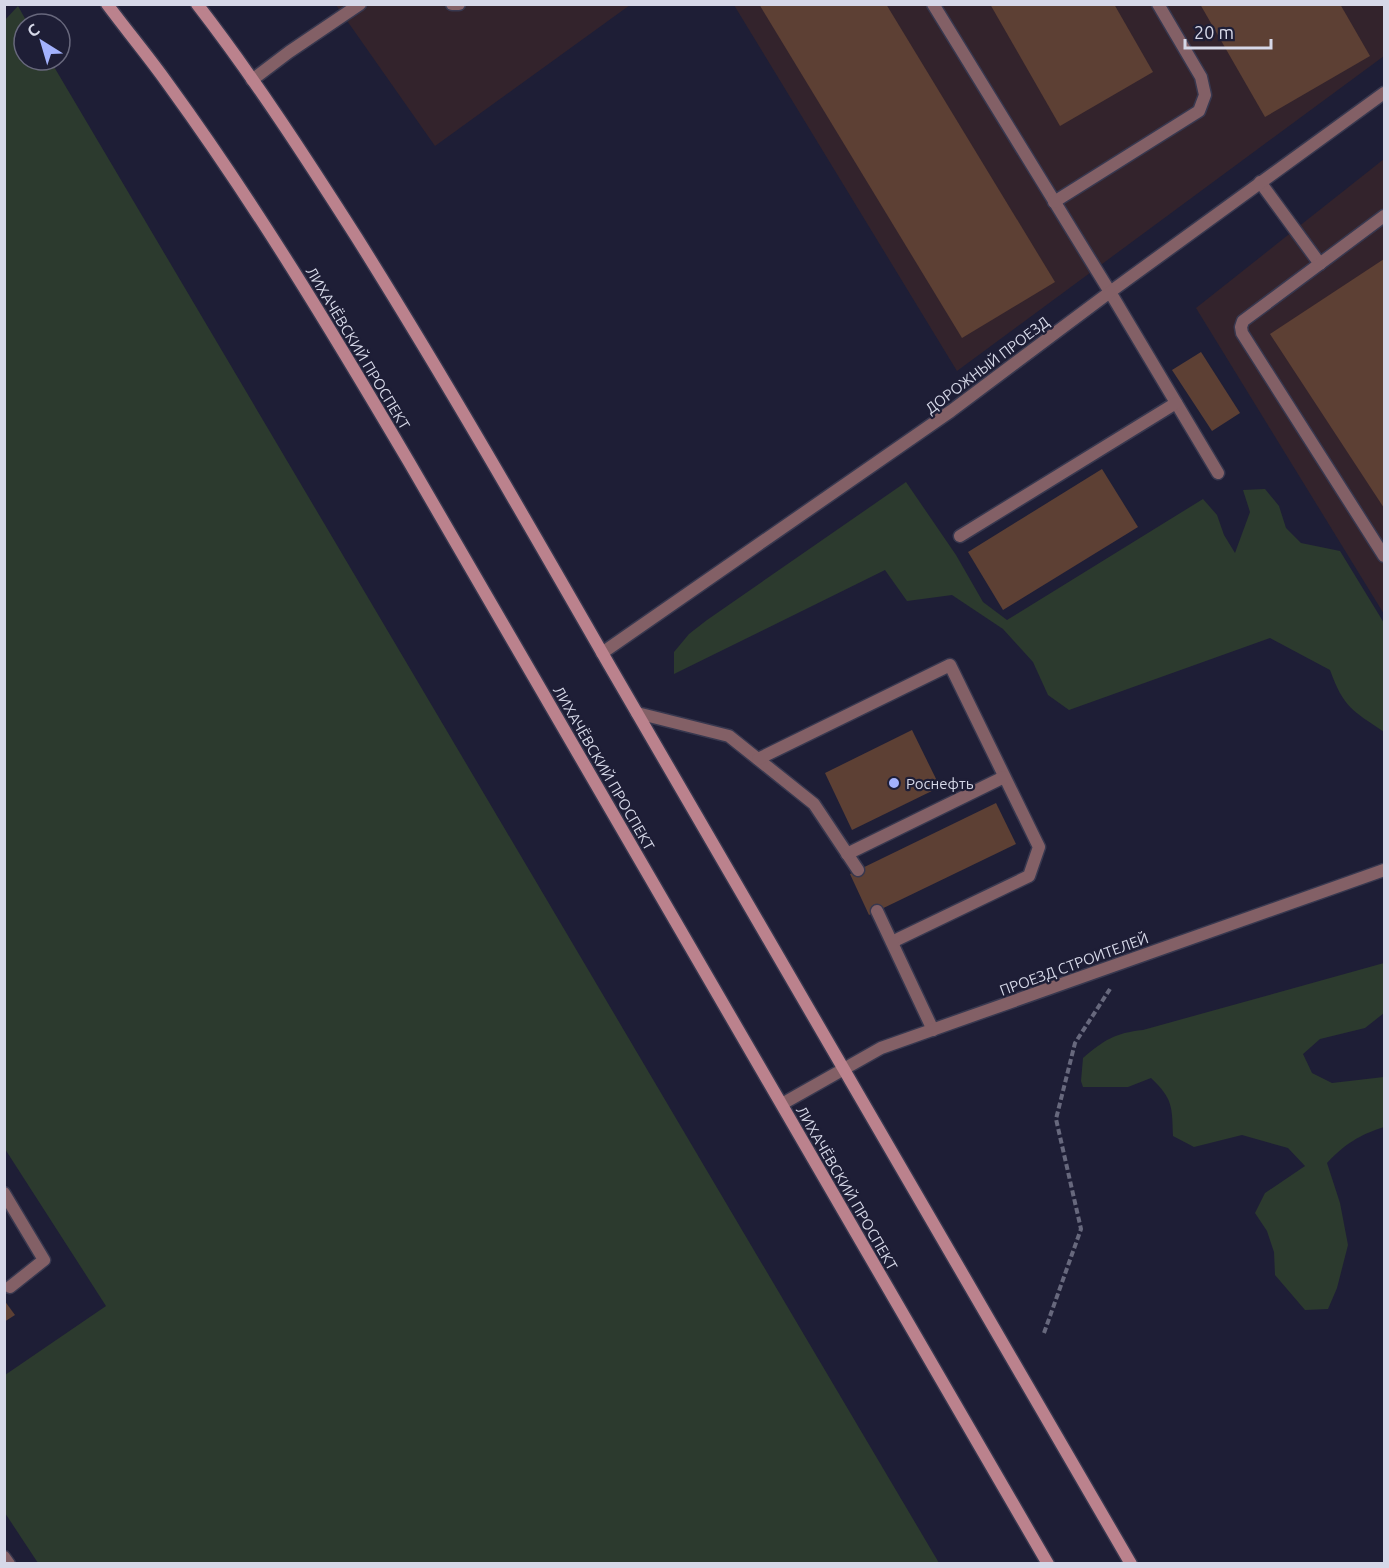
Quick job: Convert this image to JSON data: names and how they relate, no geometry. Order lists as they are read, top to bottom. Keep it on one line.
{"streets":{"main road":["ЛИХАЧЁВСКИЙ ПРОСПЕКТ"],"street":["ДОРОЖНЫЙ ПРОЕЗД","ПРОЕЗД СТРОИТЕЛЕЙ"]},"crossings":[["ЛИХАЧЁВСКИЙ ПРОСПЕКТ","ПРОЕЗД СТРОИТЕЛЕЙ"]],"places":["Роснефть"],"scale_bar":"20 m","north":"top left"}
